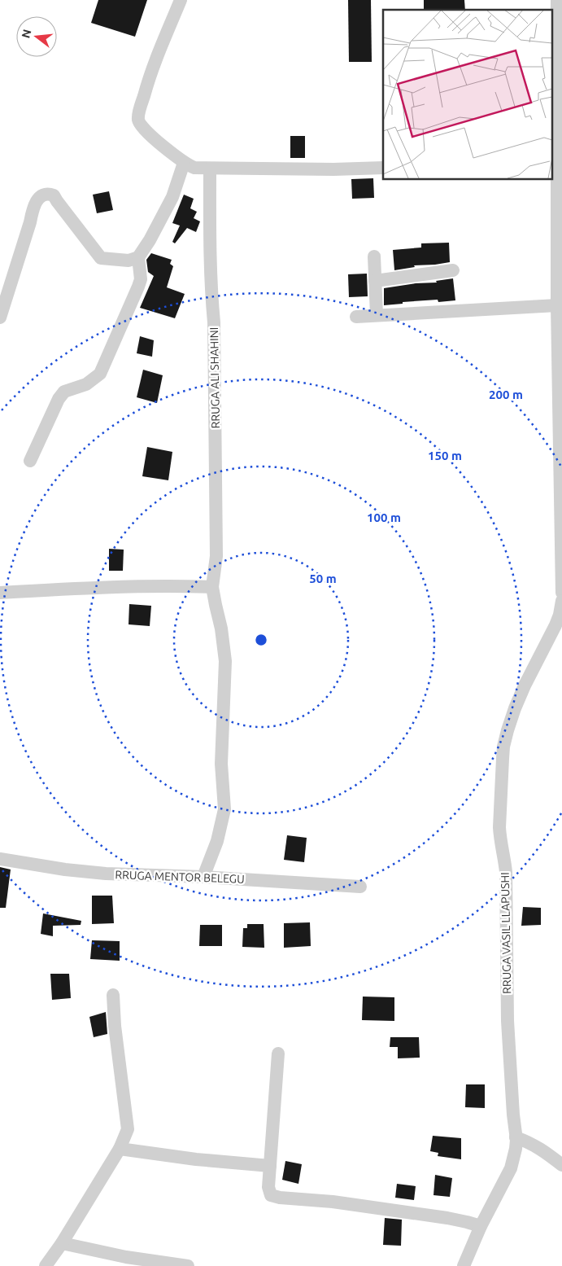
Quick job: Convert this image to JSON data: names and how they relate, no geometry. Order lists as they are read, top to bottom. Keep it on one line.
{"streets":{"street":["RRUGA ALI SHAHINI","RRUGA MENTOR BELEGU","RRUGA VASIL LLAPUSHI"]},"crossings":[["RRUGA ALI SHAHINI","RRUGA MENTOR BELEGU"]],"north":"left","rings":["200 m","150 m","100 m","50 m"]}
